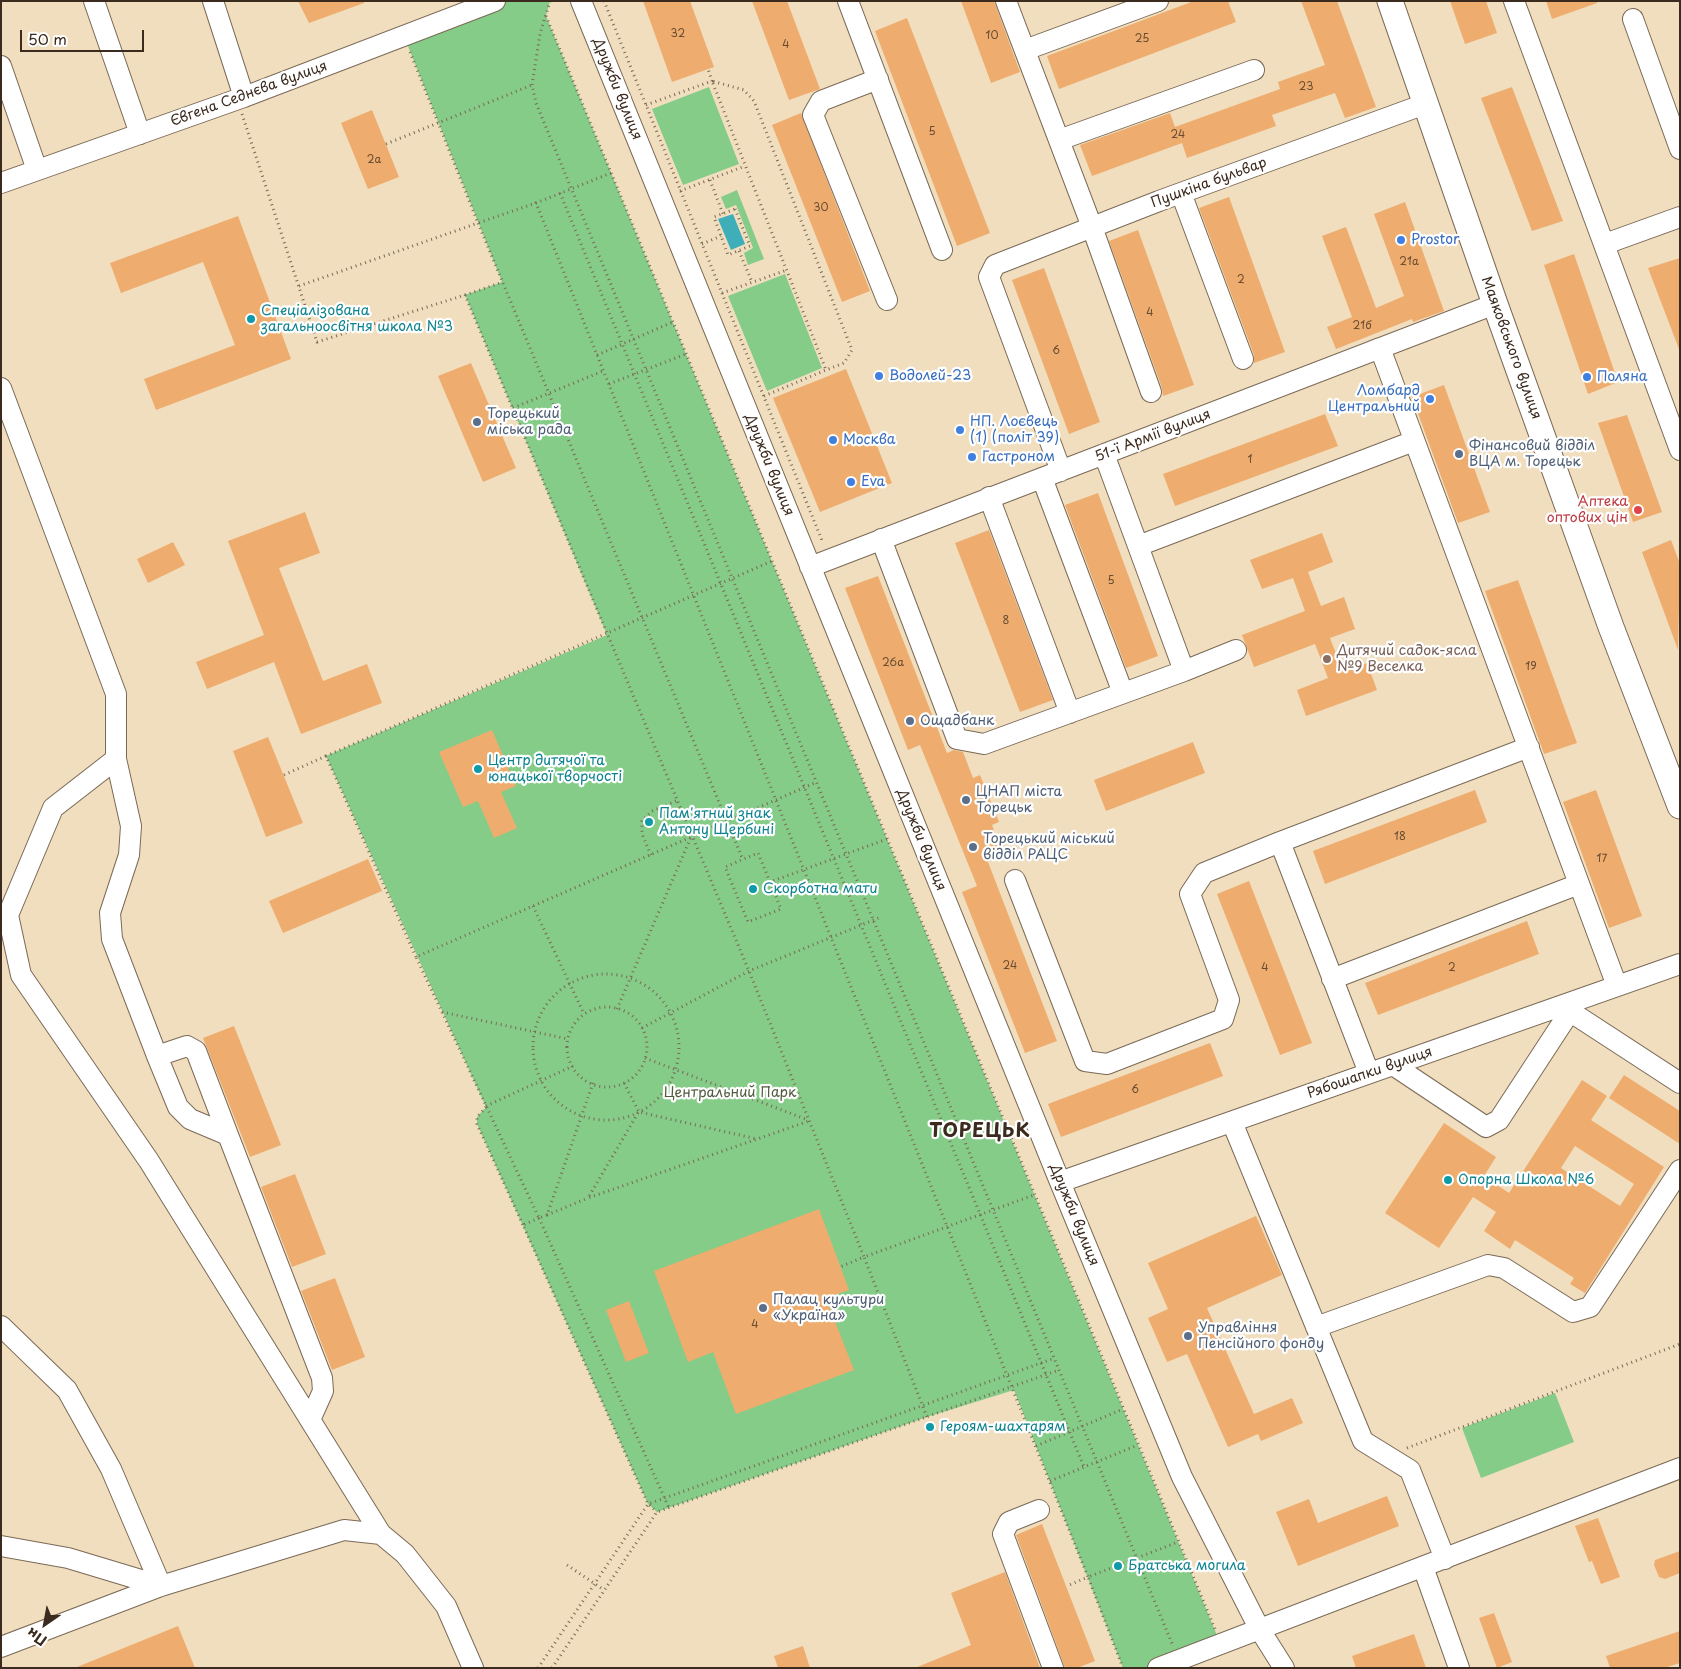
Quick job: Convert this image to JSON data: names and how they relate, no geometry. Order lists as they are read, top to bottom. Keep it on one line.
{"streets":{"main road":["Маяковського вулиця"],"street":["Дружби вулиця","Євгена Седнєва вулиця","Пушкіна бульвар","51-ї Армії вулиця","Рябошапки вулиця"]},"crossings":[["Дружби вулиця","51-ї Армії вулиця"],["Дружби вулиця","Рябошапки вулиця"],["Пушкіна бульвар","Маяковського вулиця"],["Пушкіна бульвар","51-ї Армії вулиця"],["Маяковського вулиця","51-ї Армії вулиця"]],"districts":["ТОРЕЦЬК"],"parks":["Центральний Парк"],"places":["Prostor","Спеціалізована загальноосвітня школа №3","Водолей-23","Поляна","Ломбард Центральний","Торецький міська рада","НП. Лоєвець (1) (політ 39)","Москва","Фінансовий відділ ВЦА м. Торецьк","Гастроном","Eva","Аптека оптових цін","Дитячий садок-ясла №9 Веселка","Ощадбанк","Центр дитячої та юнацької творчості","ЦНАП міста Торецьк","Пам'ятний знак Антону Щербині","Торецький міський відділ РАЦС","Скорботна мати","Опорна Школа №6","Палац культури «Україна»","Управління Пенсійного фонду","Героям-шахтарям","Братська мoгила"],"house_numbers":["32","10","25","4","23","5","24","2а","30","21а","2","4","21б","6","1","5","8","26а","19","18","17","24","4","2","6","4"],"scale_bar":"50 m","north":"bottom left"}
